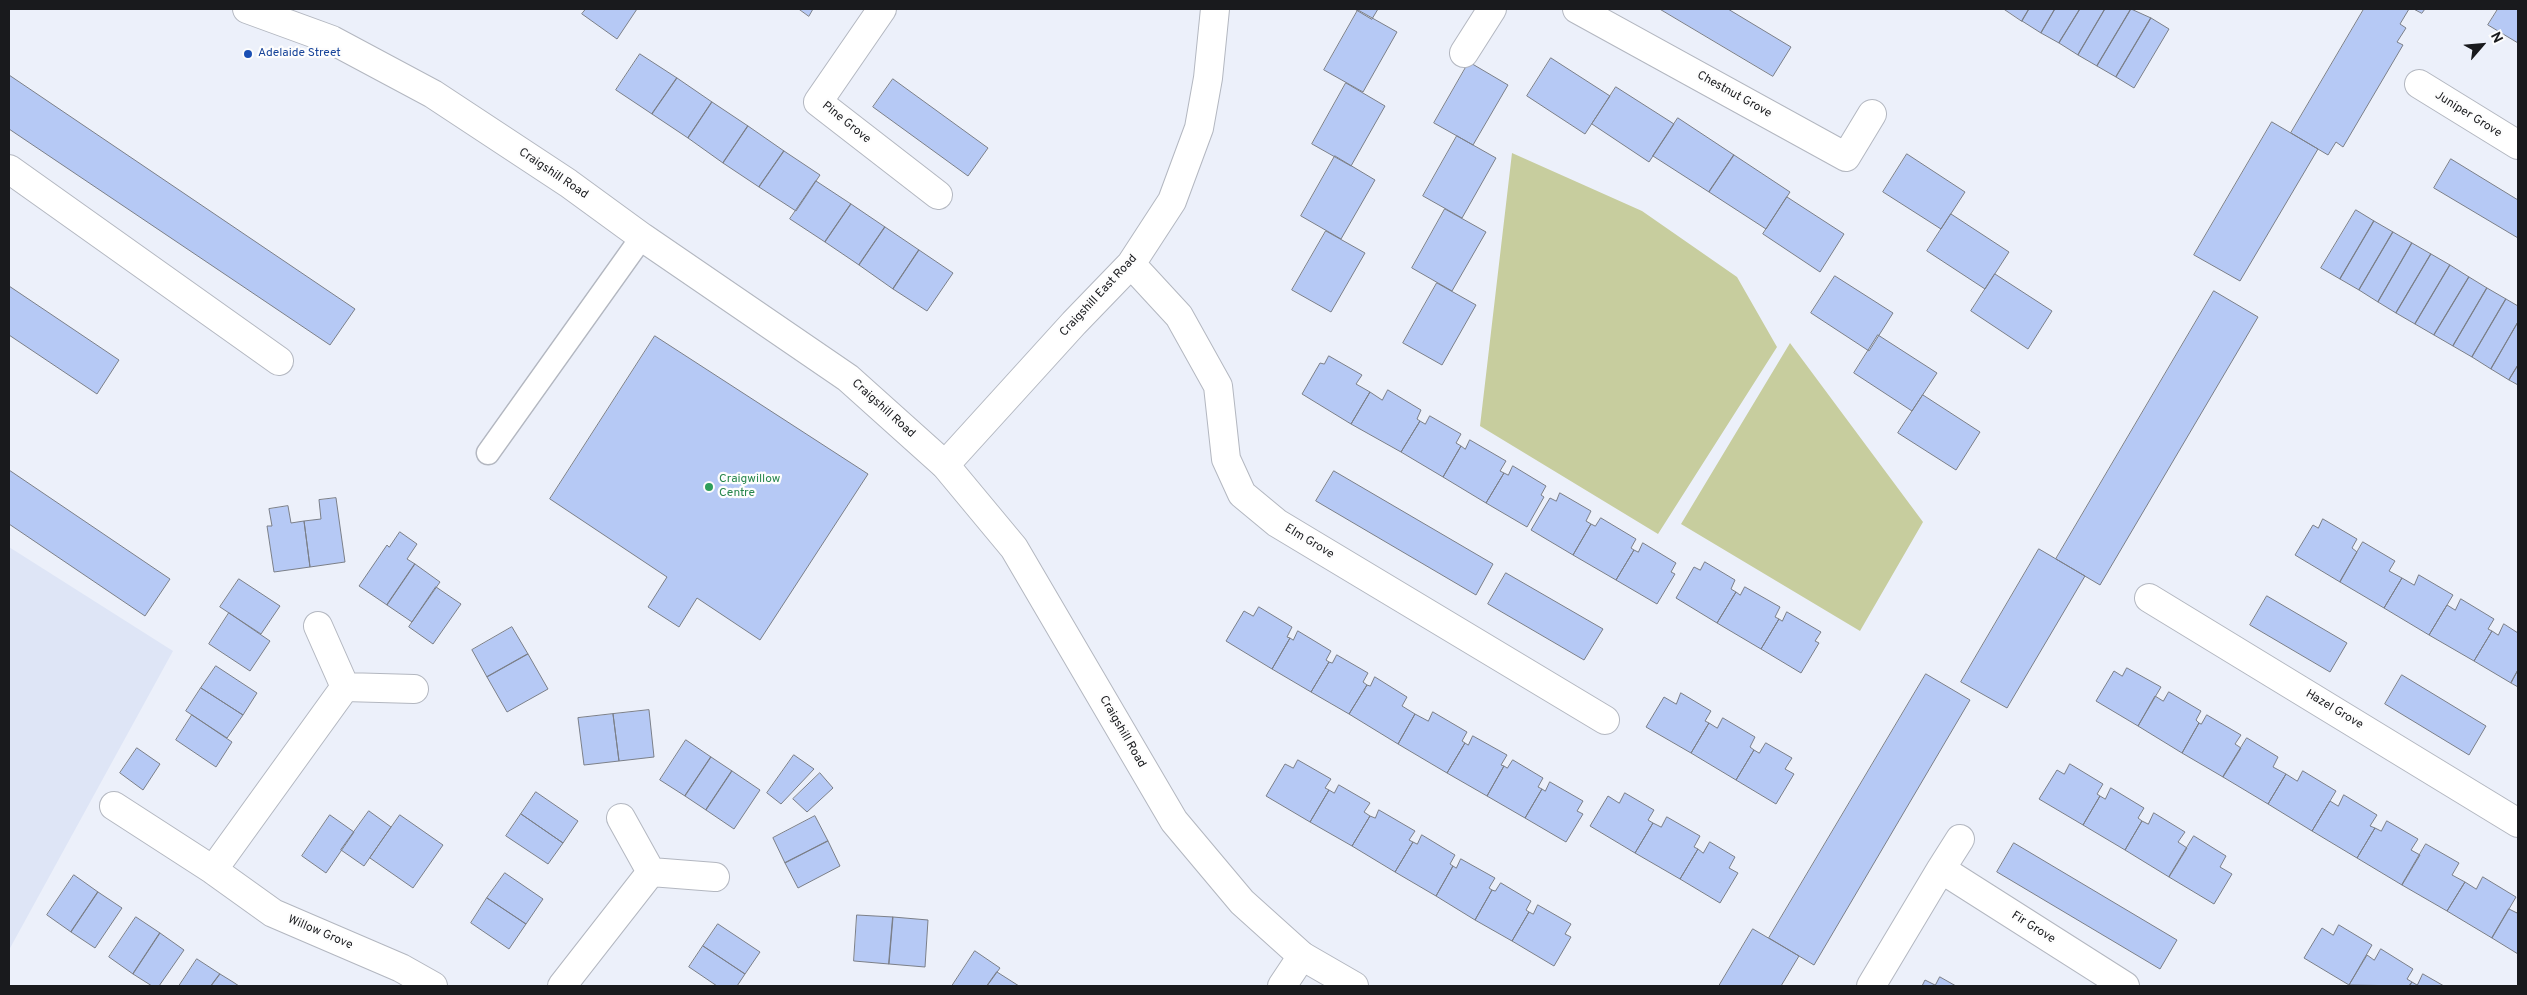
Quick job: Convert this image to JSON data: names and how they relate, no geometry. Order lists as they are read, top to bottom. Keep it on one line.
{"streets":{"street":["Chestnut Grove","Juniper Grove","Pine Grove","Craigshill Road","Craigshill East Road","Elm Grove","Hazel Grove","Fir Grove","Willow Grove"]},"crossings":[["Craigshill Road","Craigshill East Road"],["Craigshill East Road","Elm Grove"]],"places":["Adelaide Street","Craigwillow Centre"],"north":"top right"}
